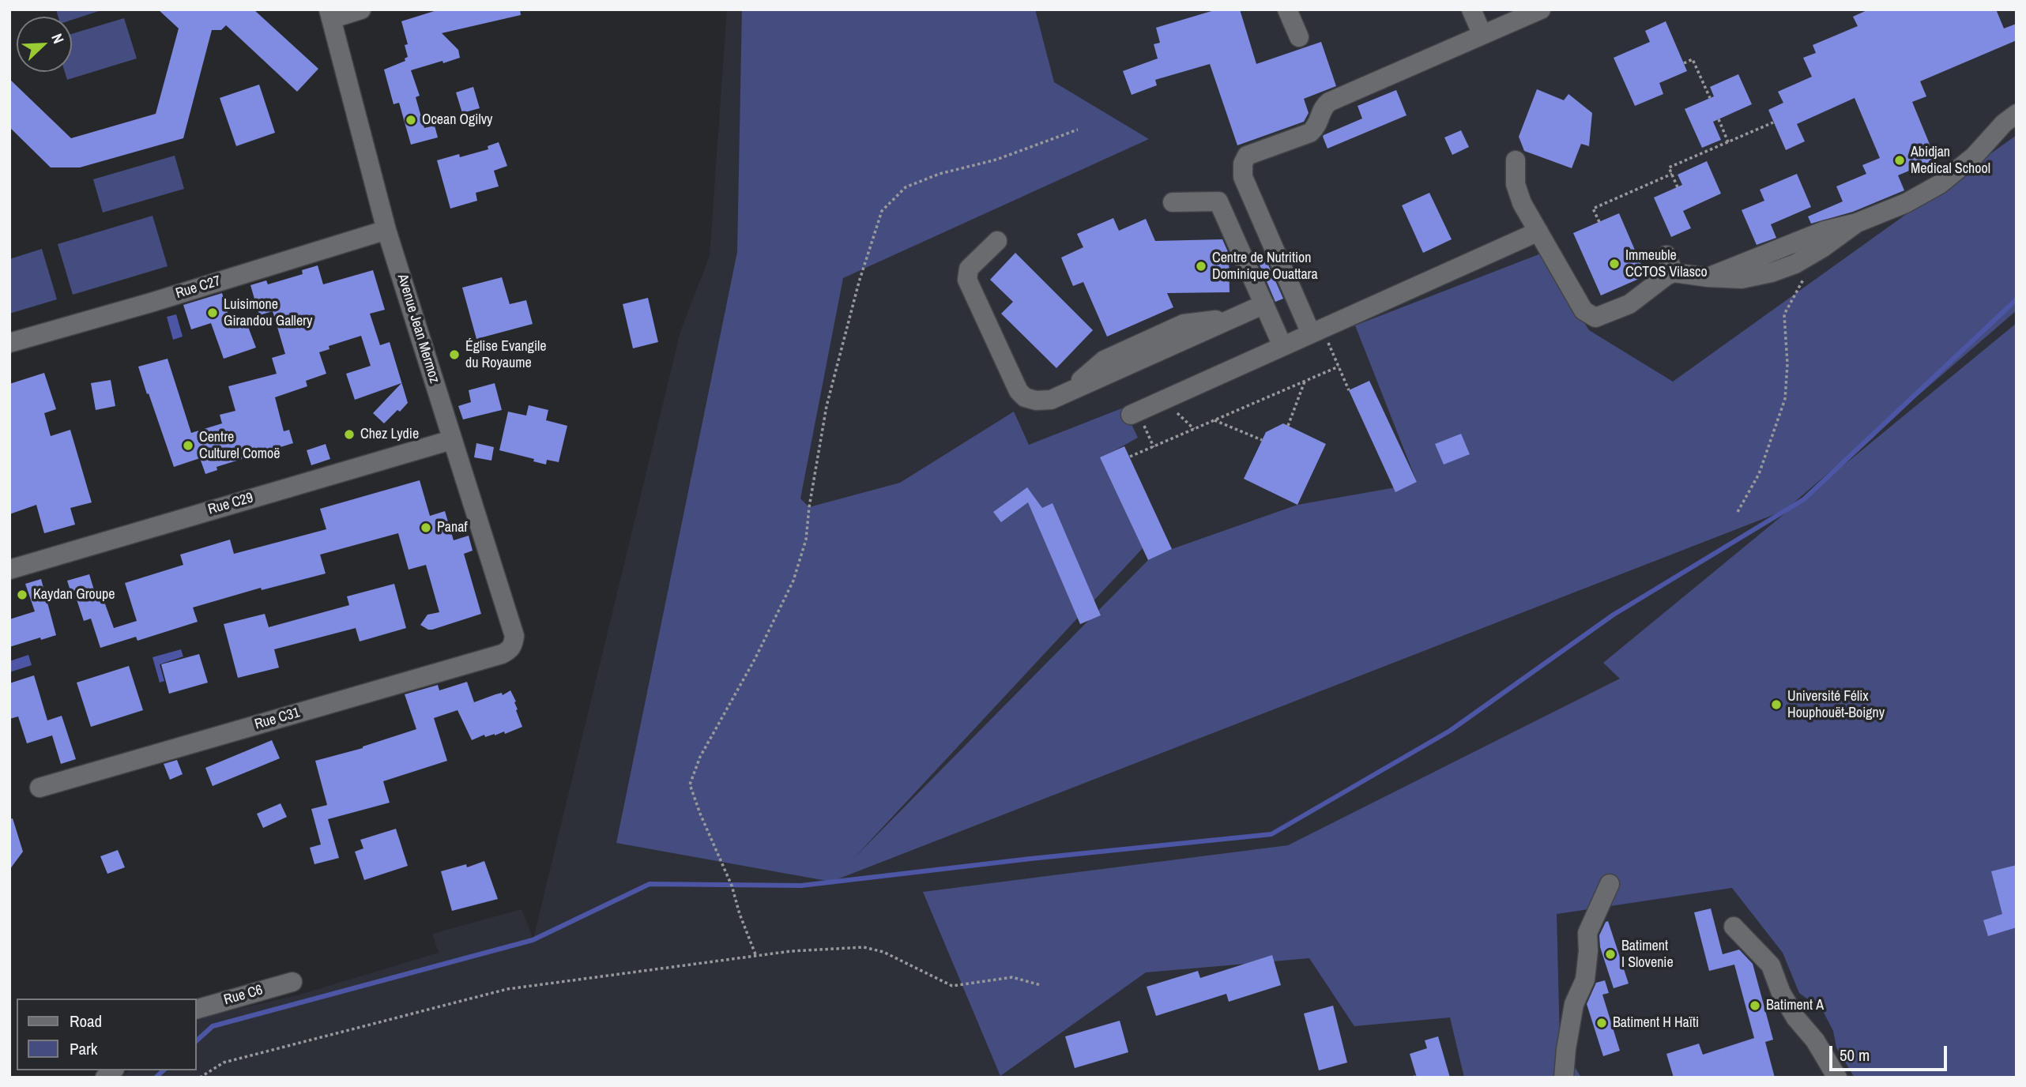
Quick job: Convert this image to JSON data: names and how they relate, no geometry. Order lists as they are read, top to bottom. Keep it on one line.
{"streets":{"street":["Rue C27","Avenue Jean Mermoz","Rue C29","Rue C31","Rue C6"]},"crossings":[["Rue C27","Avenue Jean Mermoz"],["Avenue Jean Mermoz","Rue C29"],["Avenue Jean Mermoz","Rue C31"]],"places":["Ocean Ogilvy","Abidjan Medical School","Immeuble CCTOS Vilasco","Centre de Nutrition Dominique Ouattara","Luisimone Girandou Gallery","Église Evangile du Royaume","Chez Lydie","Centre Culturel Comoë","Panaf","Kaydan Groupe","Université Félix Houphouët-Boigny","Batiment I Slovenie","Batiment A","Batiment H Haïti"],"legend":["Road","Park"],"scale_bar":"50 m","north":"top right"}
